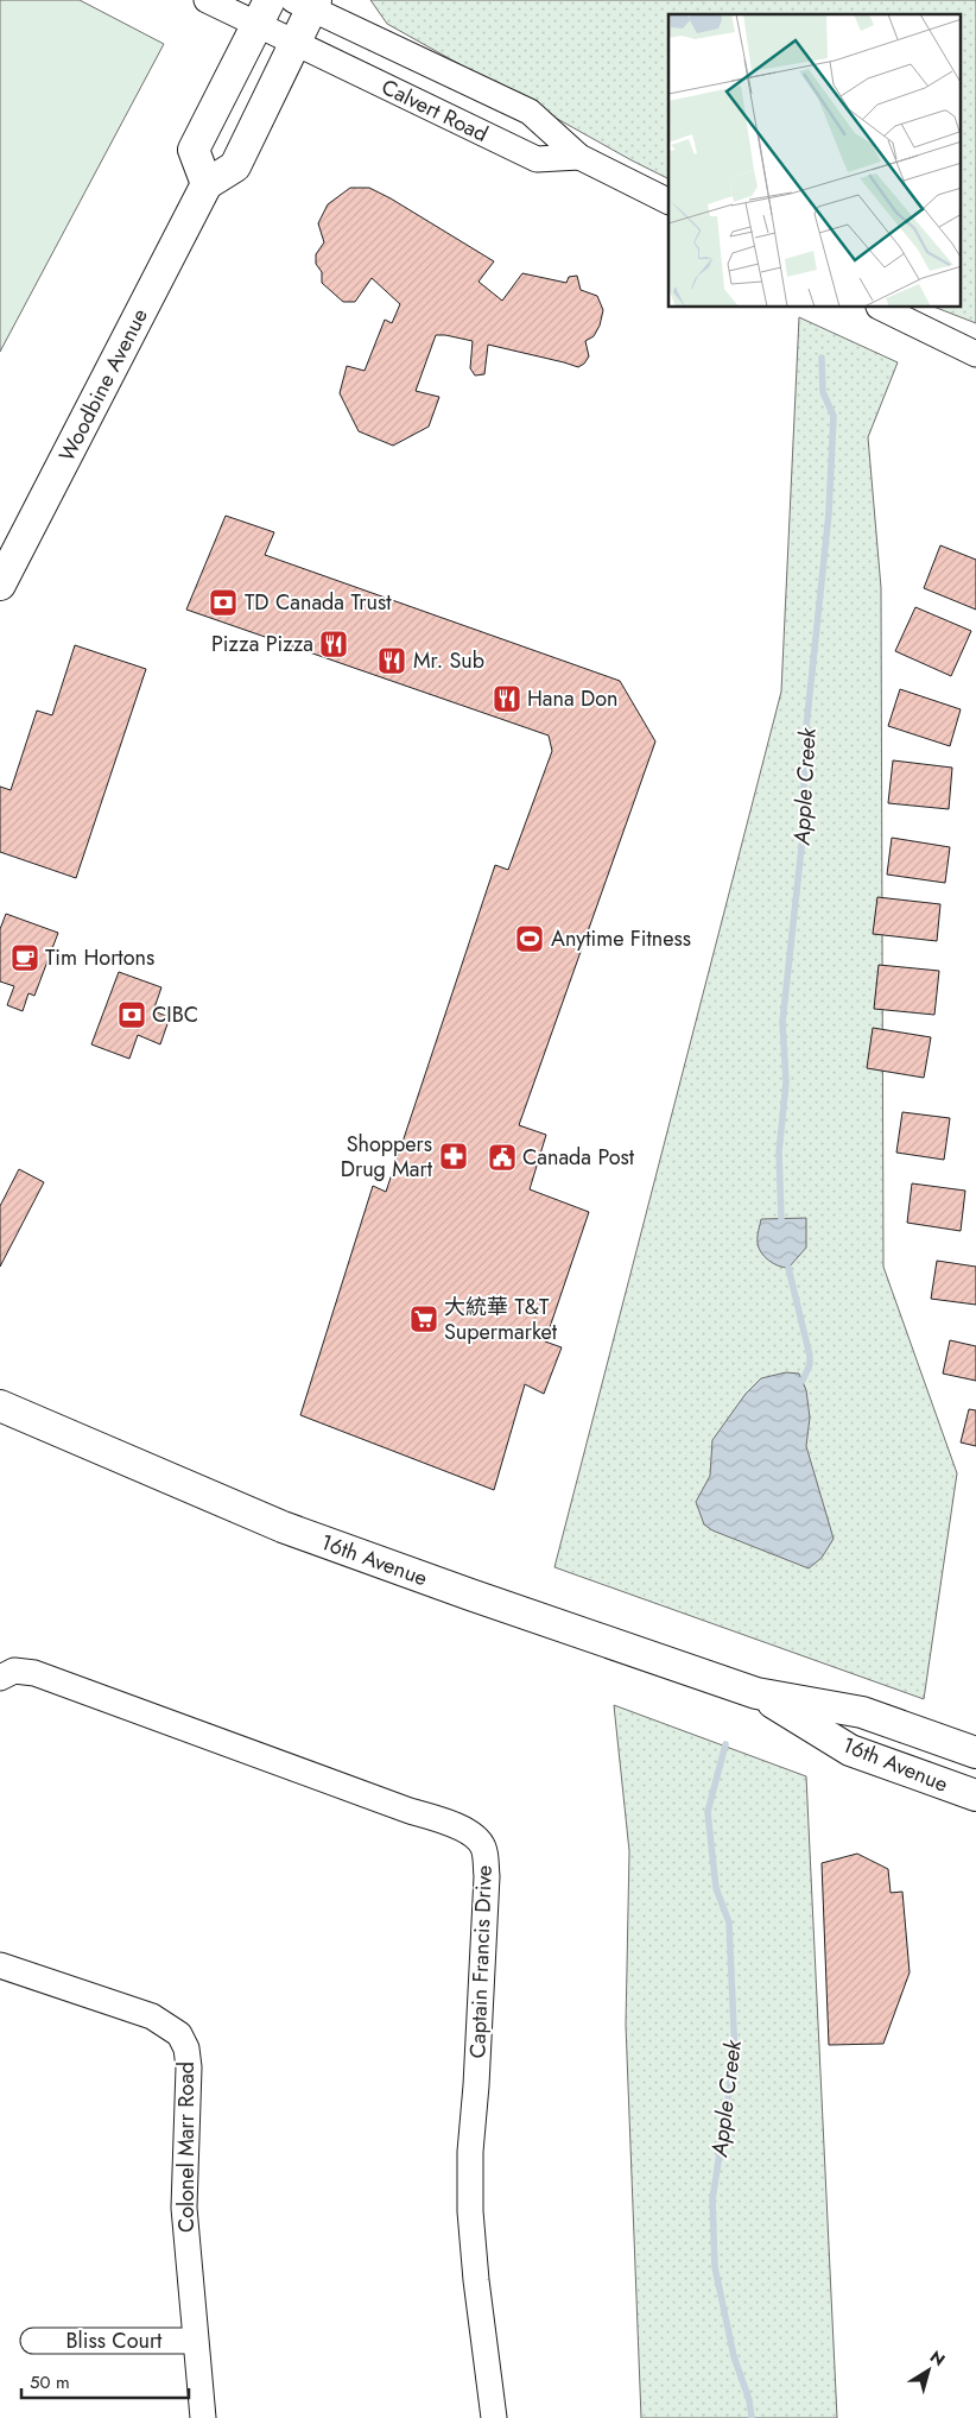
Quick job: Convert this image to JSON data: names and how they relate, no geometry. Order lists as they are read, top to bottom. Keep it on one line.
{"streets":{"main road":["Woodbine Avenue","16th Avenue"],"street":["Calvert Road","Captain Francis Drive","Colonel Marr Road","Bliss Court"]},"crossings":[["Colonel Marr Road","Bliss Court"]],"water":["Apple Creek"],"places":{"bank":["TD Canada Trust","CIBC"],"restaurant":["Pizza Pizza","Mr. Sub","Hana Don"],"sports":["Anytime Fitness"],"cafe":["Tim Hortons"],"pharmacy":["Shoppers Drug Mart"],"public building":["Canada Post"],"supermarket":["大統華 T&T Supermarket"]},"scale_bar":"50 m","north":"top right"}
